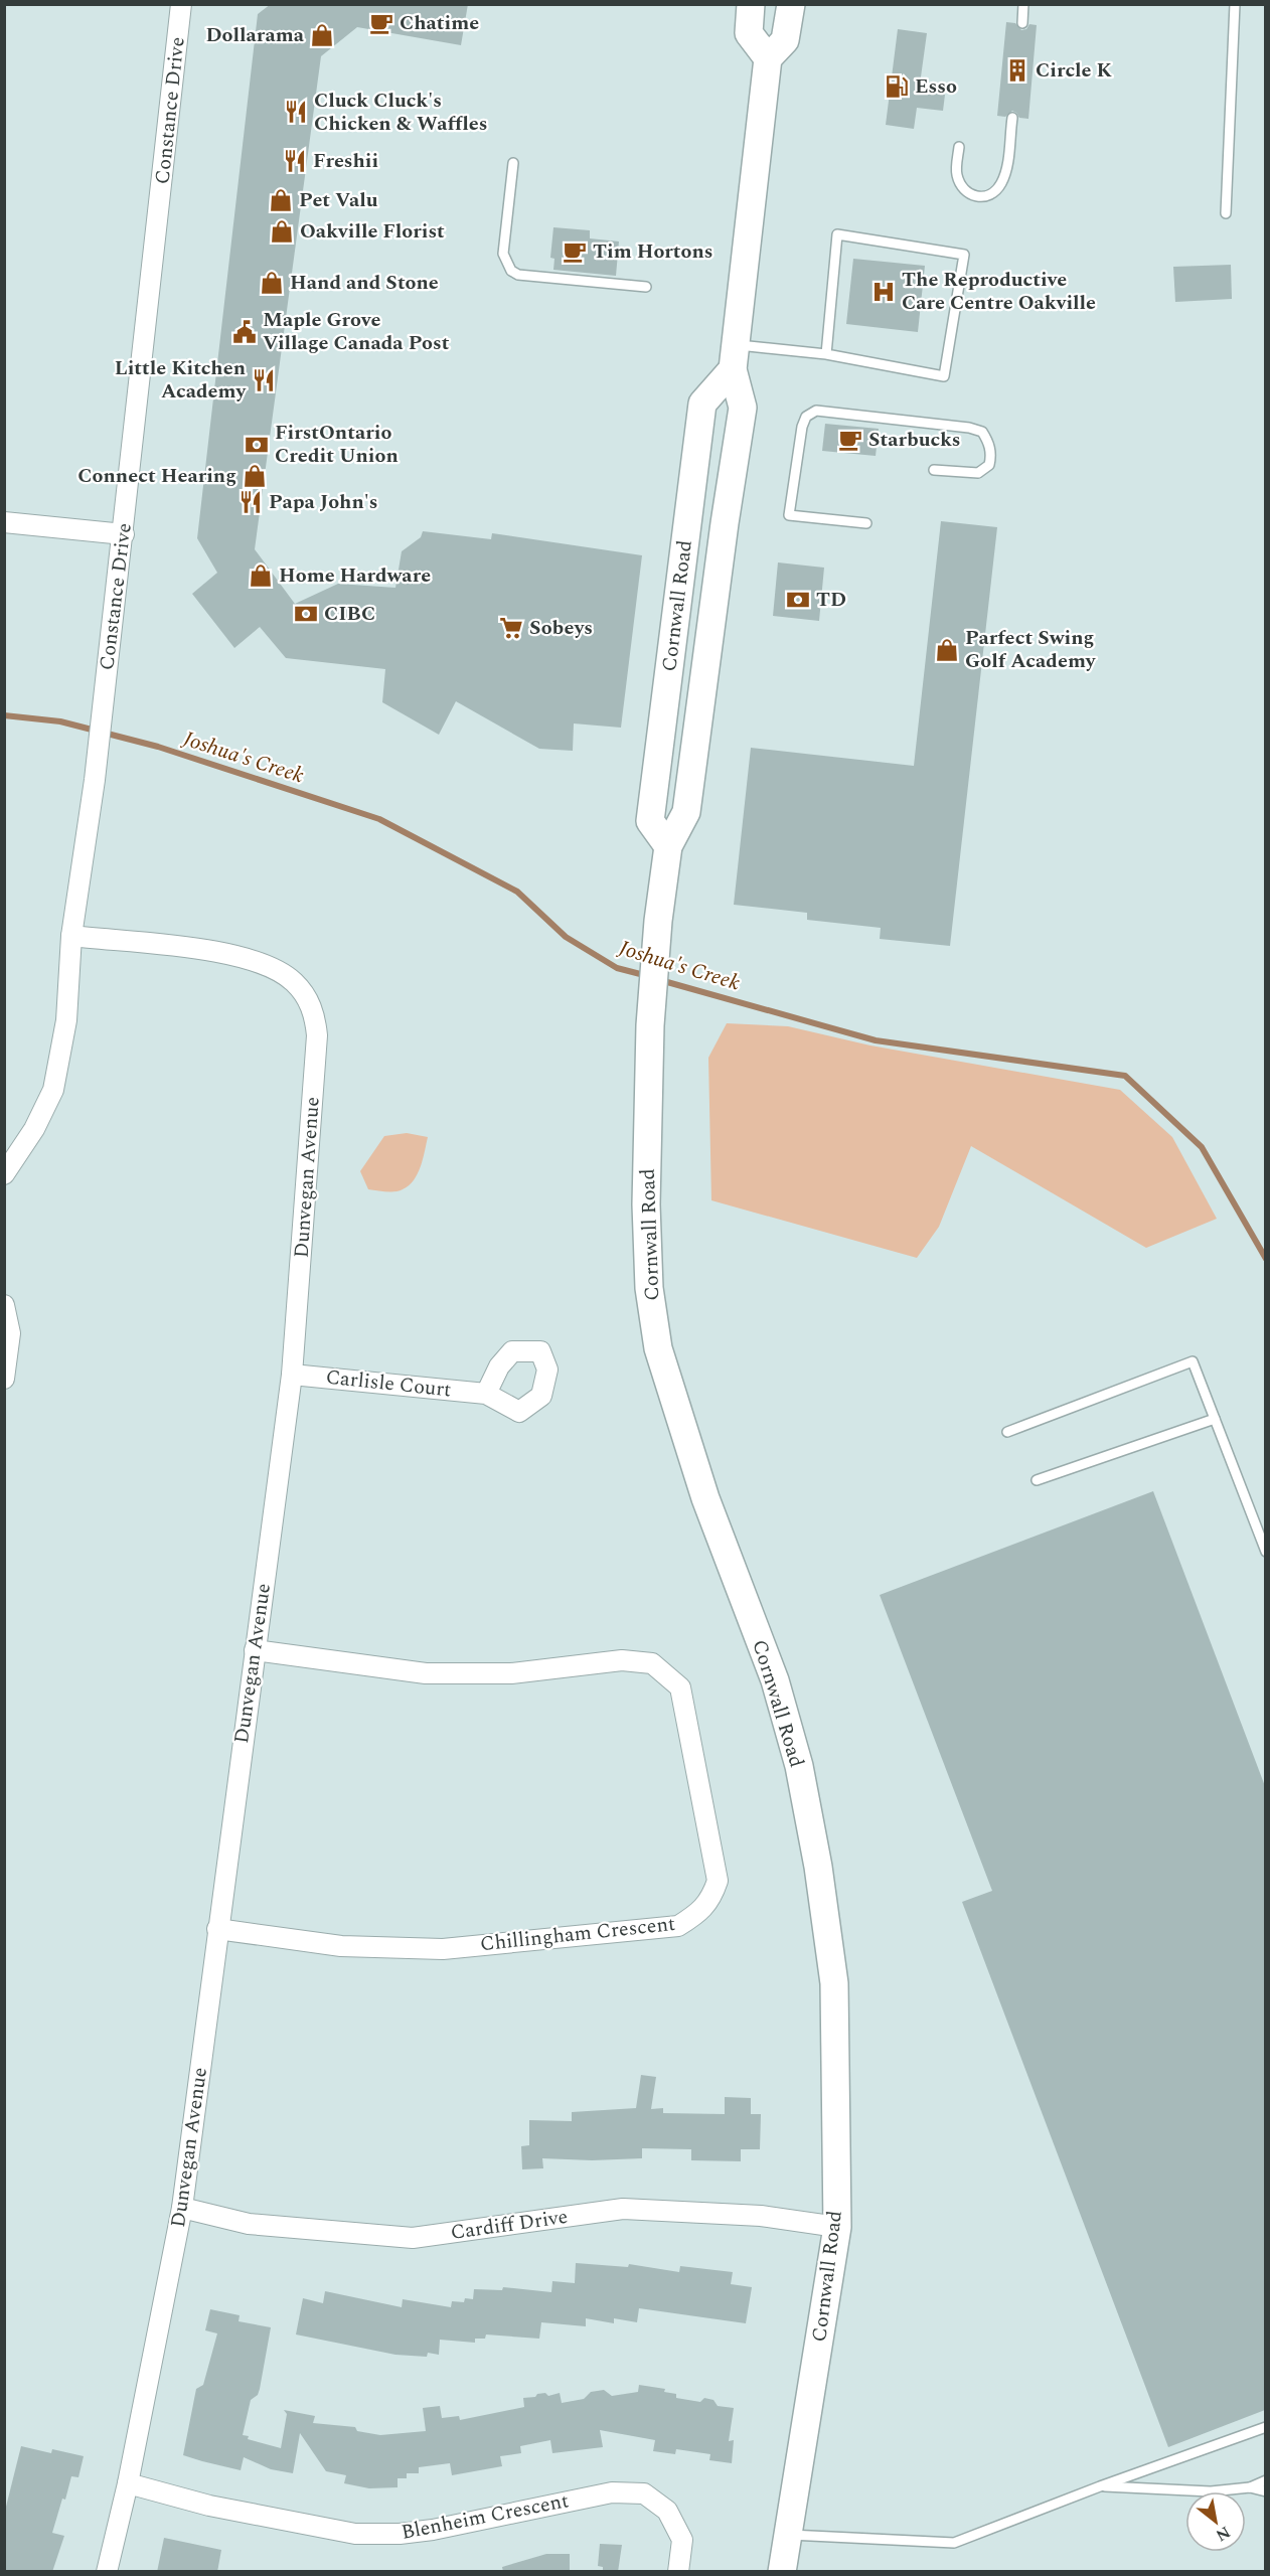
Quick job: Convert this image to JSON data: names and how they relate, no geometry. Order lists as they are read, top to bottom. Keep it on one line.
{"streets":{"main road":["Cornwall Road"],"street":["Constance Drive","Dunvegan Avenue","Carlisle Court","Chillingham Crescent","Cardiff Drive","Blenheim Crescent"]},"crossings":[["Constance Drive","Dunvegan Avenue"],["Cornwall Road","Cardiff Drive"],["Dunvegan Avenue","Carlisle Court"],["Dunvegan Avenue","Chillingham Crescent"],["Dunvegan Avenue","Cardiff Drive"],["Dunvegan Avenue","Blenheim Crescent"]],"water":["Joshua's Creek"],"places":{"cafe":["Chatime","Tim Hortons","Starbucks"],"shop":["Dollarama","Pet Valu","Oakville Florist","Hand and Stone","Connect Hearing","Home Hardware","Parfect Swing Golf Academy"],"building":["Circle K"],"fuel station":["Esso"],"restaurant":["Cluck Cluck's Chicken & Waffles","Freshii","Little Kitchen Academy","Papa John's"],"hospital":["The Reproductive Care Centre Oakville"],"public building":["Maple Grove Village Canada Post"],"bank":["FirstOntario Credit Union","TD","CIBC"],"supermarket":["Sobeys"]},"north":"bottom right"}
